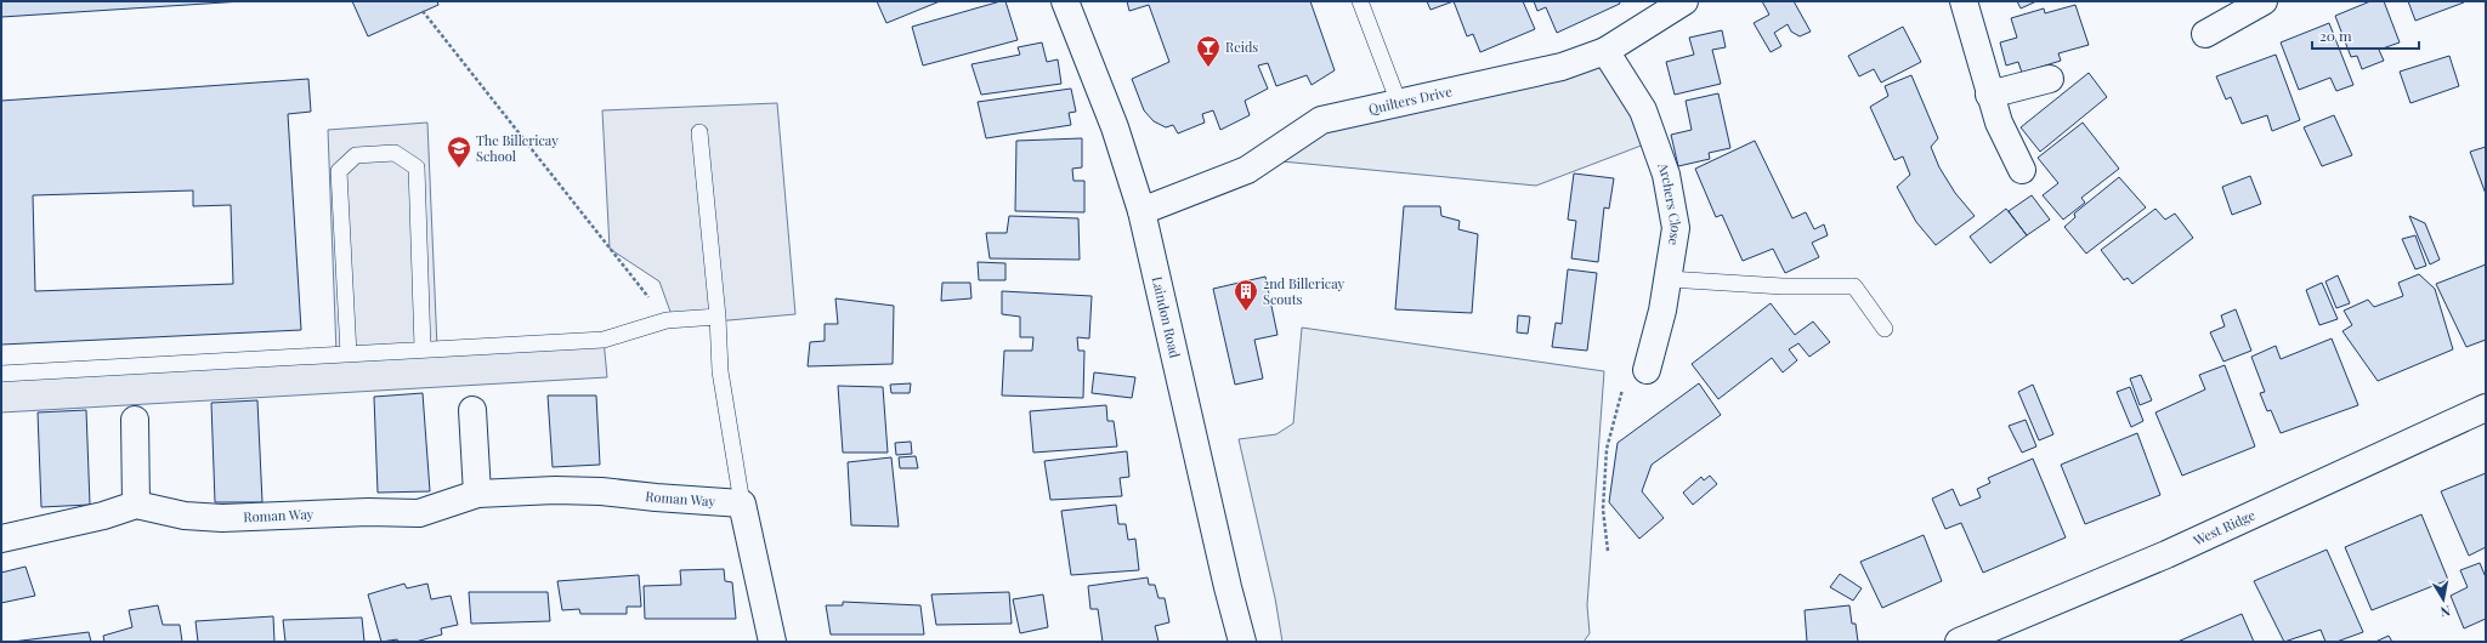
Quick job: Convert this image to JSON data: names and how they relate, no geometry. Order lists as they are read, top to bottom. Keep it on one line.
{"streets":{"street":["Quilters Drive","Archers Close","Laindon Road","Roman Way","West Ridge"]},"crossings":[["Quilters Drive","Archers Close"],["Quilters Drive","Laindon Road"]],"places":{"bar":["Reids"],"school or university":["The Billericay School"],"building":["2nd Billericay Scouts"]},"scale_bar":"20 m","north":"bottom"}
